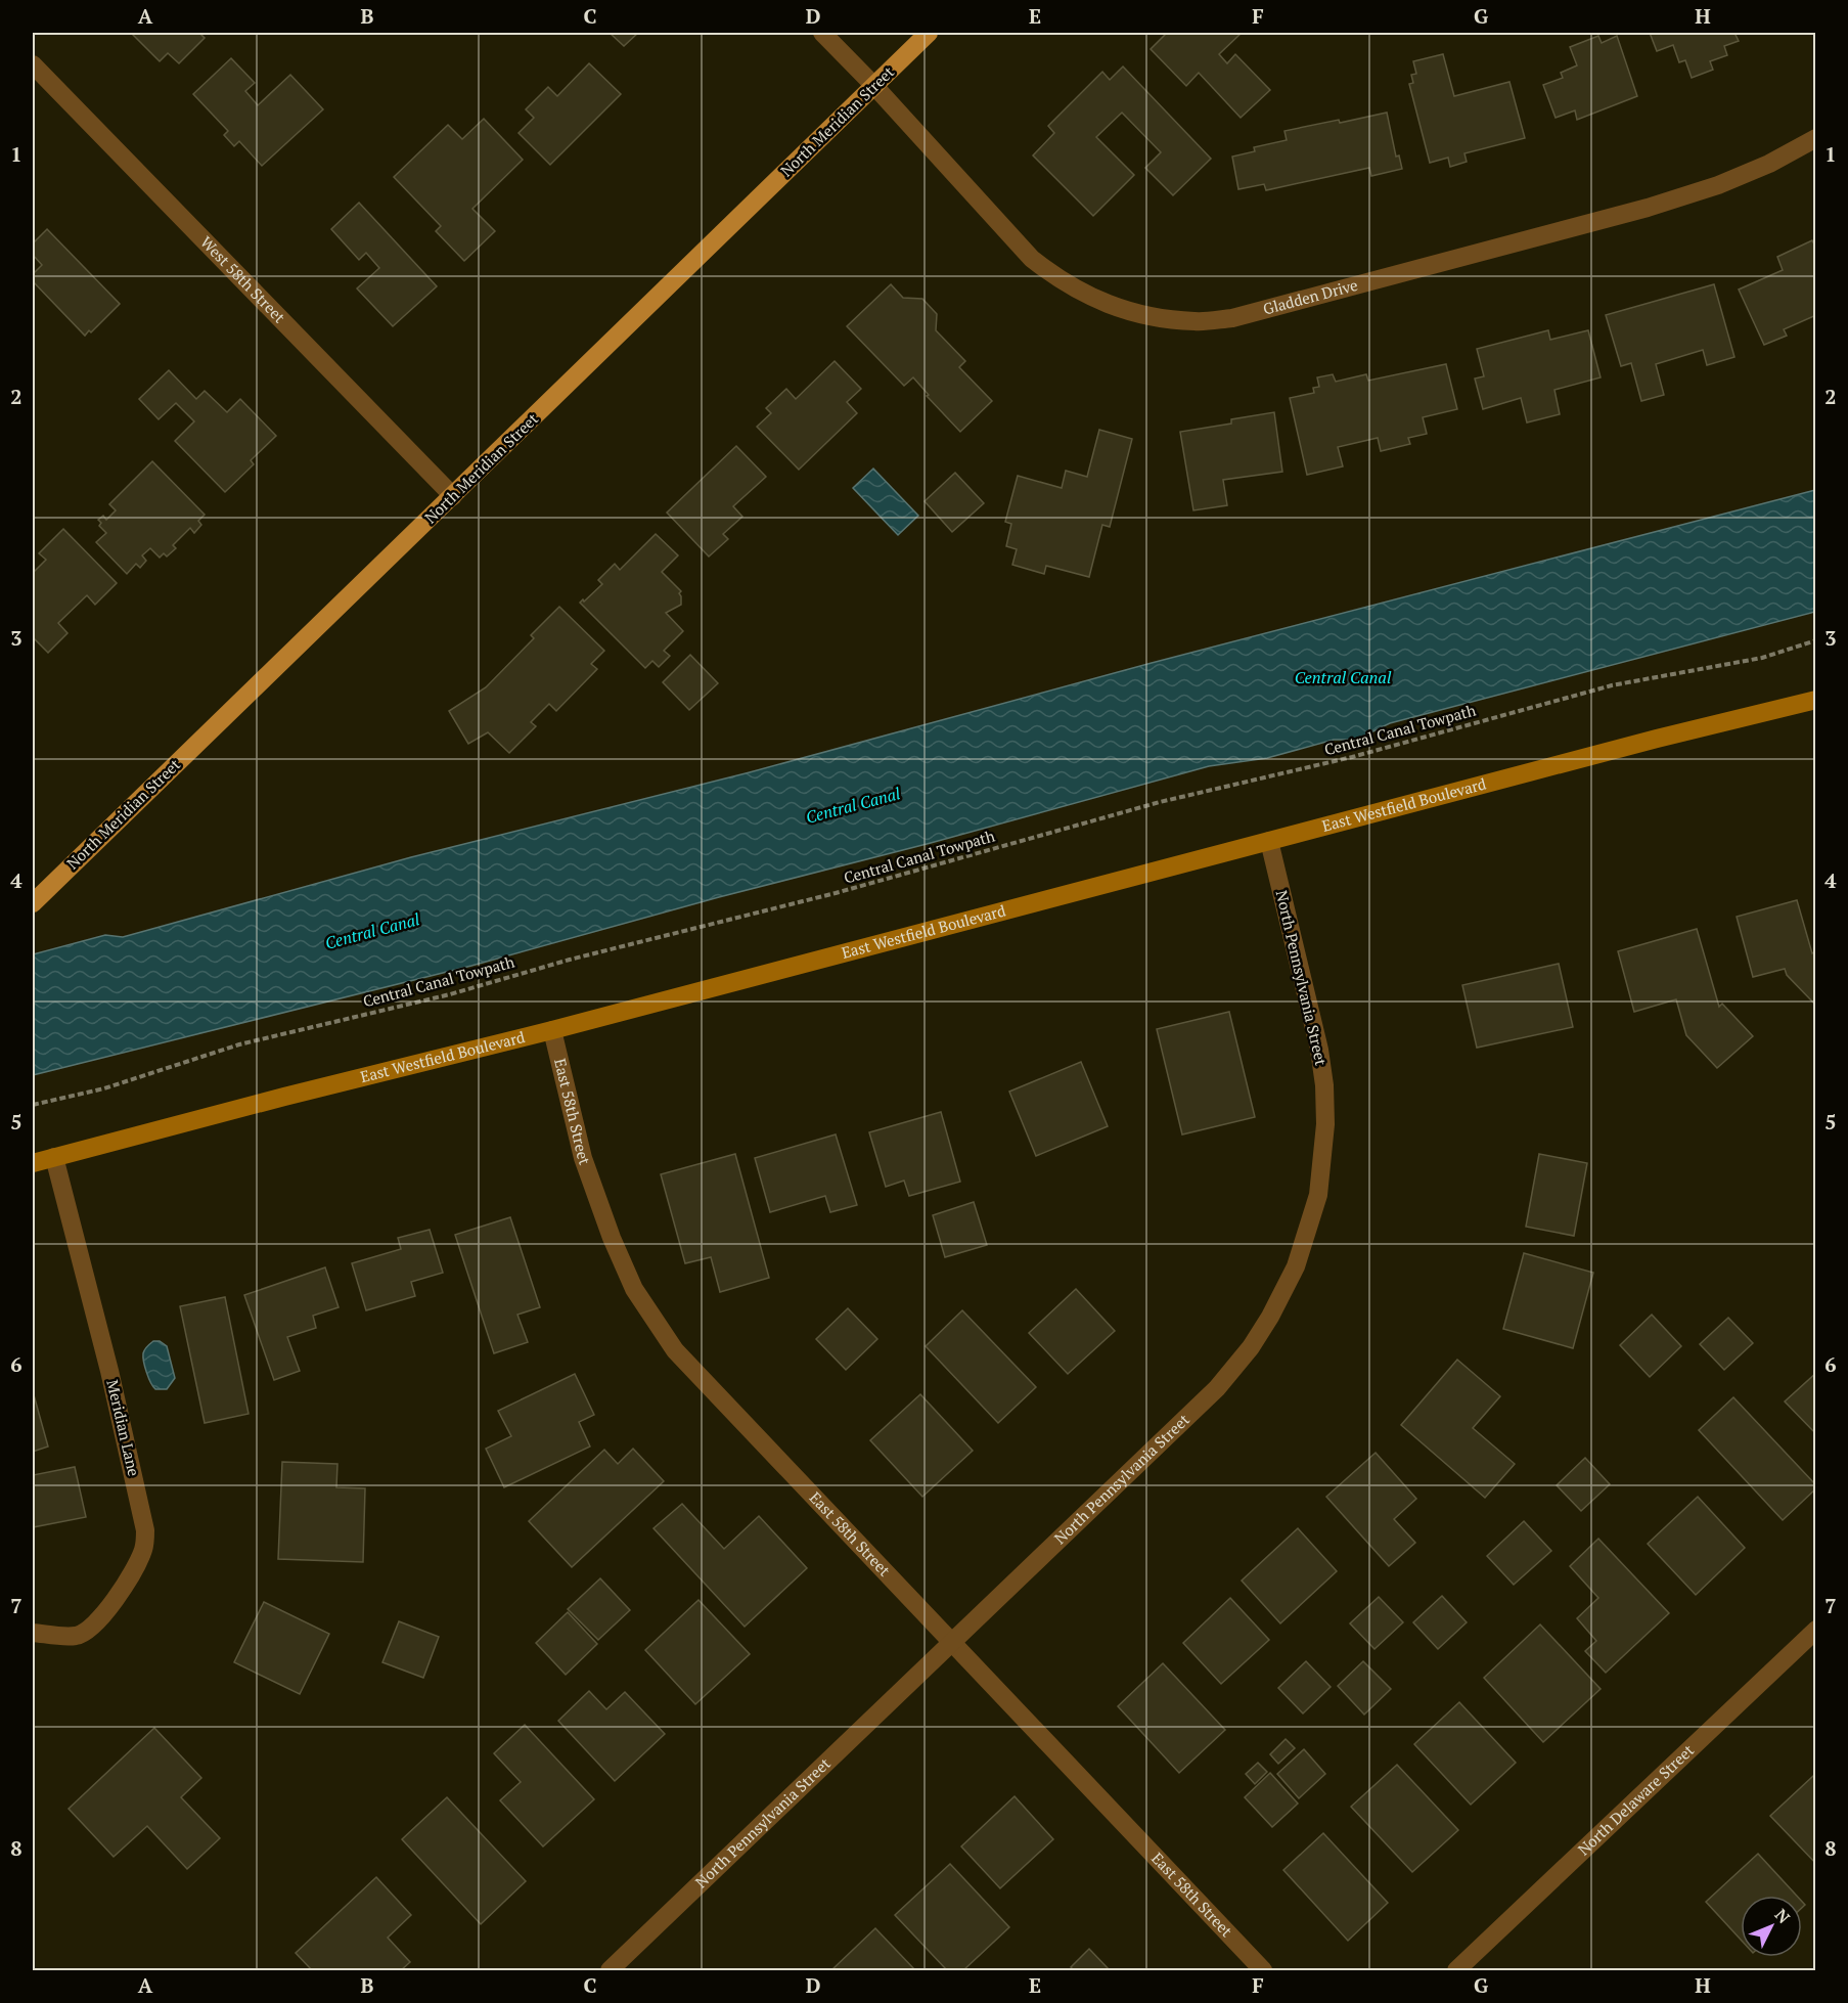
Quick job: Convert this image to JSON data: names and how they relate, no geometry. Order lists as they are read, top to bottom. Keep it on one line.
{"streets":{"main road":["North Meridian Street","East Westfield Boulevard"],"street":["West 58th Street","Gladden Drive","North Pennsylvania Street","East 58th Street","Meridian Lane","North Delaware Street"],"path":["Central Canal Towpath"]},"crossings":[["North Meridian Street","West 58th Street"],["North Meridian Street","Gladden Drive"],["East Westfield Boulevard","North Pennsylvania Street"],["East Westfield Boulevard","East 58th Street"],["East Westfield Boulevard","Meridian Lane"],["North Pennsylvania Street","East 58th Street"]],"water":["Central Canal"],"north":"top right","grid":{"columns":["A","B","C","D","E","F","G","H"],"rows":["1","2","3","4","5","6","7","8"]}}
